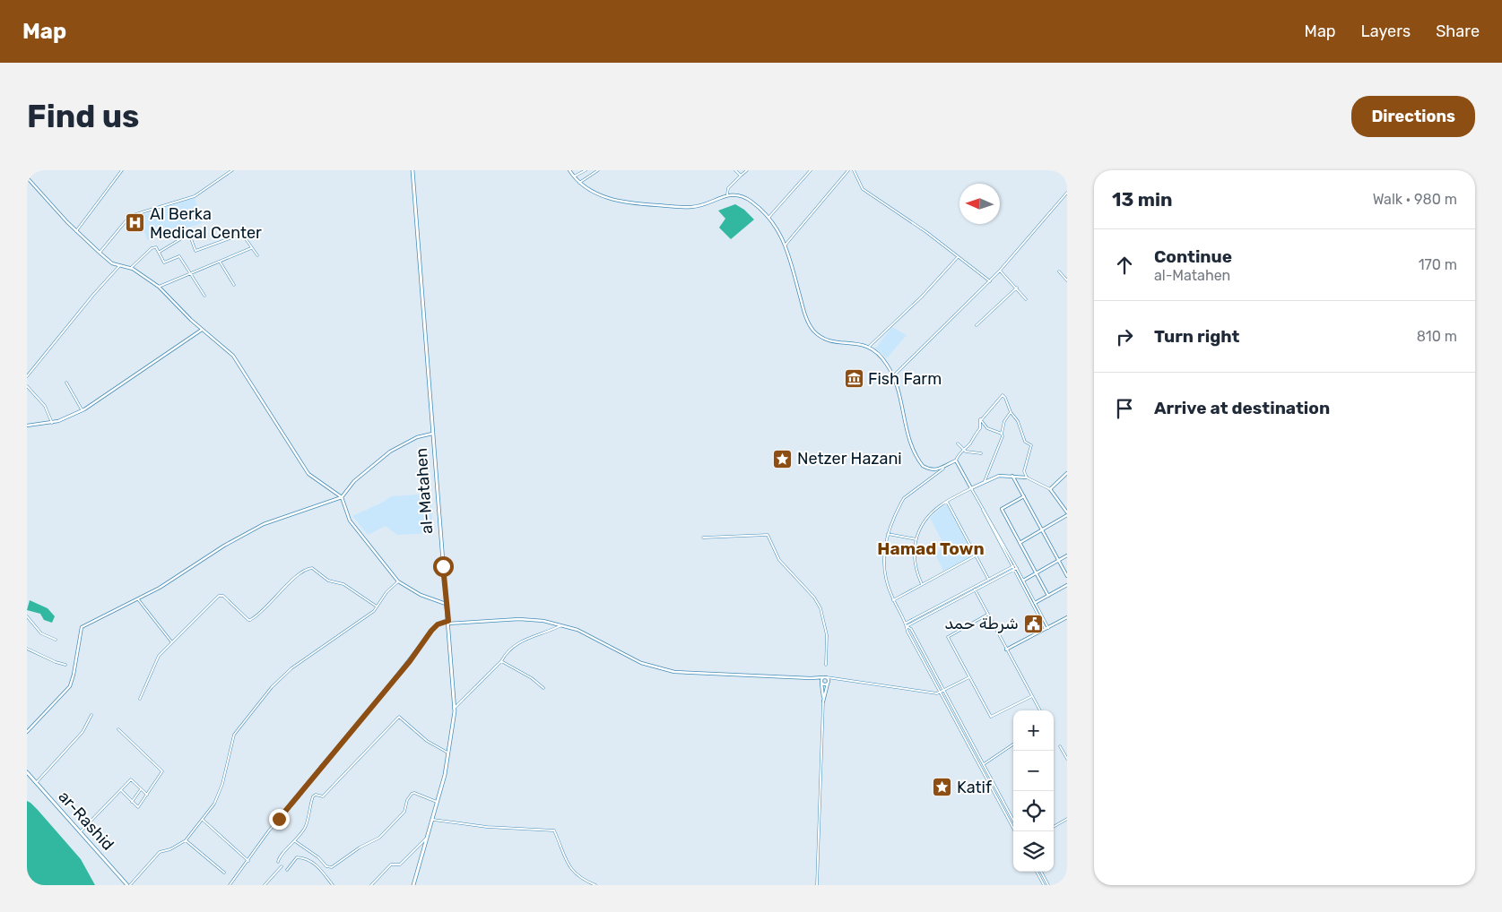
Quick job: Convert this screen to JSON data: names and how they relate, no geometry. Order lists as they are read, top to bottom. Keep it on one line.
{"streets":{"main road":["al-Matahen","ar-Rashid"]},"districts":["Hamad Town"],"places":{"hospital":["Al Berka Medical Center"],"museum":["Fish Farm"],"place":["Netzer Hazani","Katif"],"public building":["شرطة حمد"]},"north":"left","page":{"header":"Map","nav":["Map","Layers","Share"],"buttons":"Directions","title":"Find us","heading":["13 min","Walk · 980 m"],"list":[["Continue","al-Matahen","170 m"],["Turn right","810 m"],"Arrive at destination"],"map_buttons":["+","−"]}}
